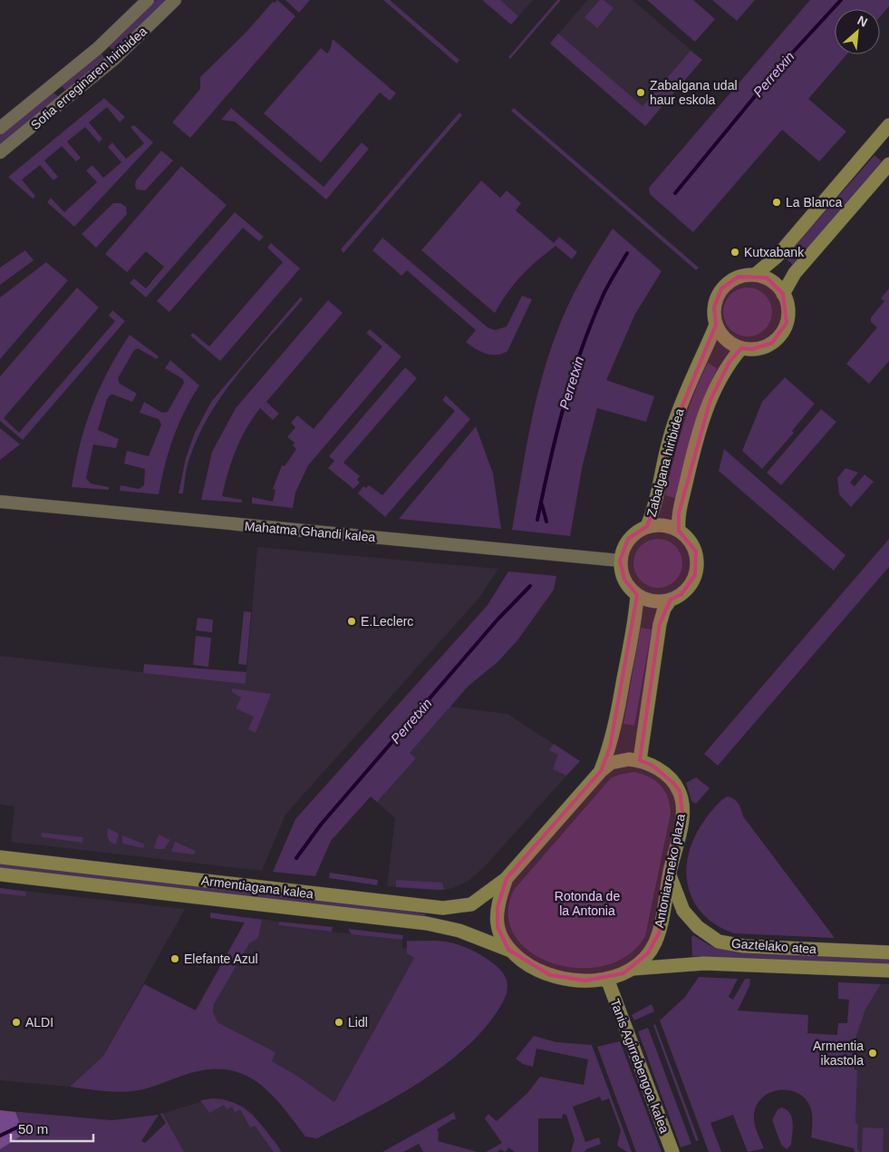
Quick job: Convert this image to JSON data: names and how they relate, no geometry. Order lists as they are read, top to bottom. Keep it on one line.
{"streets":{"main road":["Sofia erreginaren hiribidea","Zabalgana hiribidea","Mahatma Ghandi kalea","Antoniareneko plaza","Armentiagana kalea","Gaztelako atea","Tanis Agirrebengoa kalea"]},"crossings":[["Zabalgana hiribidea","Mahatma Ghandi kalea"],["Antoniareneko plaza","Armentiagana kalea"],["Antoniareneko plaza","Gaztelako atea"],["Antoniareneko plaza","Tanis Agirrebengoa kalea"]],"water":["Perretxin"],"parks":["Rotonda de la Antonia"],"places":["Zabalgana udal haur eskola","La Blanca","Kutxabank","E.Leclerc","Elefante Azul","ALDI","Lidl","Armentia ikastola"],"scale_bar":"50 m","north":"top right"}
